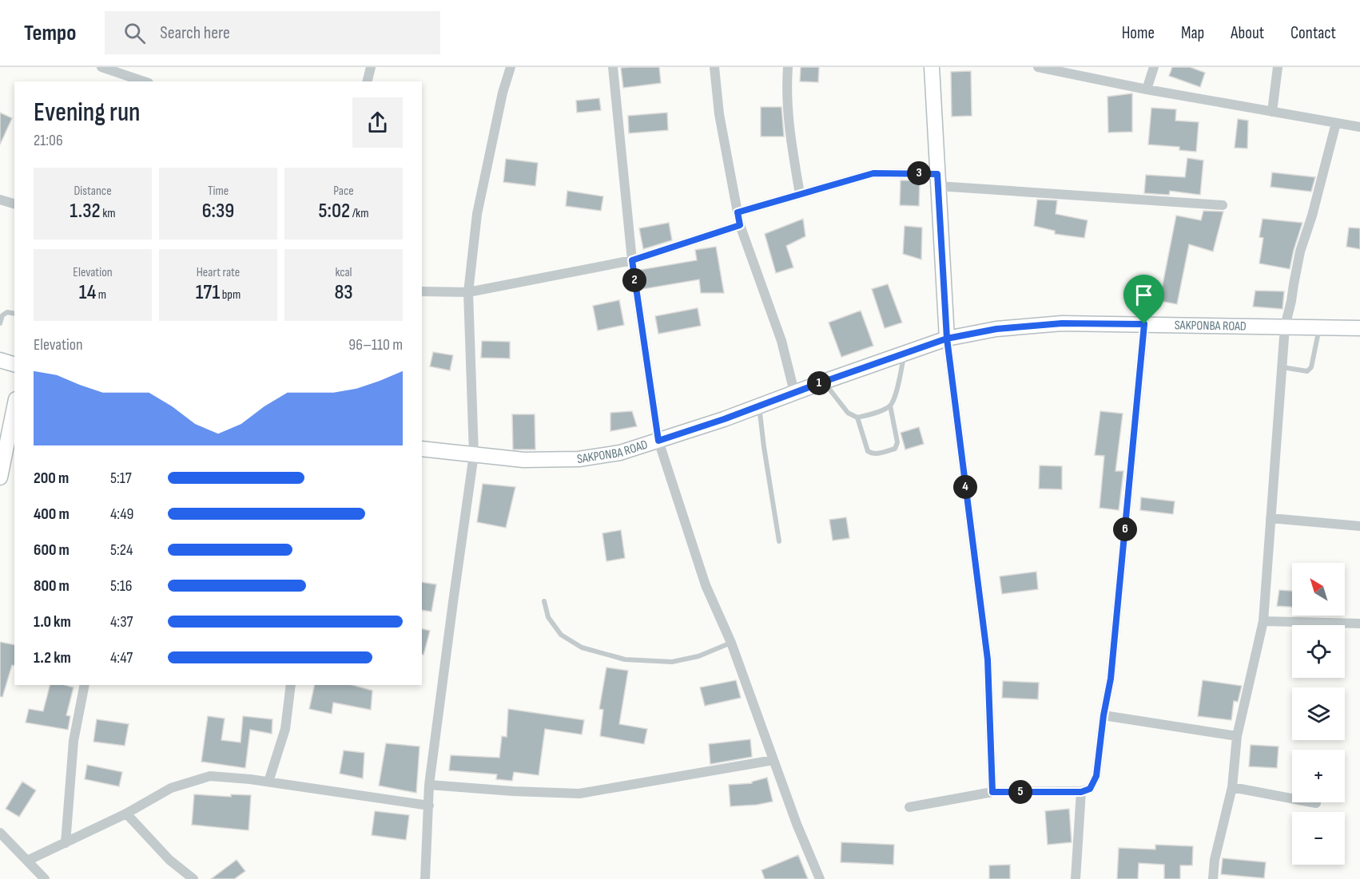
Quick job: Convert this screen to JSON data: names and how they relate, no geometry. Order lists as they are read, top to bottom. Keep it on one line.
{"streets":{"main road":["SAKPONBA ROAD"]},"north":"top left","page":{"header":"Tempo","search":"Search here","nav":["Home","Map","About","Contact"],"heading":["Evening run","21:06"],"pins":["3","2","1","4","6","5"],"stats":[["Distance","1.32 km"],["Time","6:39"],["Pace","5:02 /km"],["Elevation","14 m"],["Heart rate","171 bpm"],["kcal","83"]],"chart":["Elevation","96–110 m"],"list":[{"name":"200 m","note":"5:17"},{"name":"400 m","note":"4:49"},{"name":"600 m","note":"5:24"},{"name":"800 m","note":"5:16"},{"name":"1.0 km","note":"4:37"},{"name":"1.2 km","note":"4:47"}],"map_buttons":["+","−"]}}
